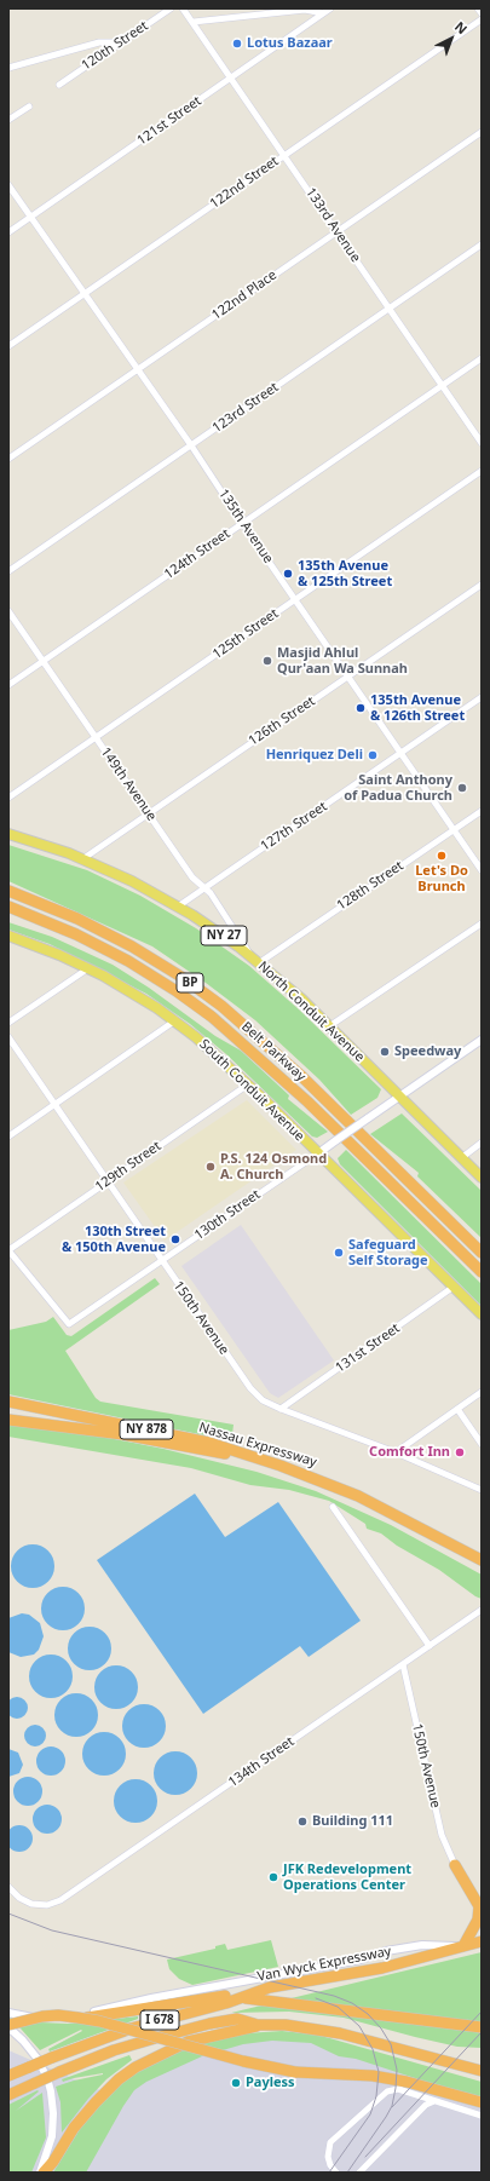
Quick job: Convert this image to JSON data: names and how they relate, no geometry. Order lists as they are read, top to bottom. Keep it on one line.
{"streets":{"highway":["BP","Belt Parkway","NY 878","Nassau Expressway","Van Wyck Expressway","I 678"],"main road":["NY 27","North Conduit Avenue","South Conduit Avenue"],"street":["120th Street","121st Street","122nd Street","133rd Avenue","122nd Place","123rd Street","135th Avenue","124th Street","125th Street","126th Street","149th Avenue","127th Street","128th Street","129th Street","130th Street","150th Avenue","131st Street","134th Street"]},"crossings":[["121st Street","133rd Avenue"],["121st Street","135th Avenue"],["122nd Street","133rd Avenue"],["122nd Street","135th Avenue"],["133rd Avenue","122nd Place"],["133rd Avenue","123rd Street"],["133rd Avenue","124th Street"],["122nd Place","135th Avenue"],["123rd Street","135th Avenue"],["135th Avenue","124th Street"],["135th Avenue","125th Street"],["135th Avenue","126th Street"],["135th Avenue","127th Street"],["135th Avenue","128th Street"],["124th Street","149th Avenue"],["125th Street","149th Avenue"],["126th Street","149th Avenue"],["126th Street","North Conduit Avenue"],["149th Avenue","127th Street"],["149th Avenue","North Conduit Avenue"],["127th Street","North Conduit Avenue"],["128th Street","North Conduit Avenue"],["North Conduit Avenue","130th Street"],["South Conduit Avenue","129th Street"],["South Conduit Avenue","130th Street"],["South Conduit Avenue","131st Street"],["129th Street","130th Street"],["129th Street","150th Avenue"],["130th Street","150th Avenue"],["150th Avenue","131st Street"],["150th Avenue","134th Street"]],"places":["Lotus Bazaar","135th Avenue & 125th Street","Masjid Ahlul Qur'aan Wa Sunnah","135th Avenue & 126th Street","Henriquez Deli","Saint Anthony of Padua Church","Let's Do Brunch","Speedway","P.S. 124 Osmond A. Church","130th Street & 150th Avenue","Safeguard Self Storage","Comfort Inn","Building 111","JFK Redevelopment Operations Center","Payless"],"north":"top right"}
